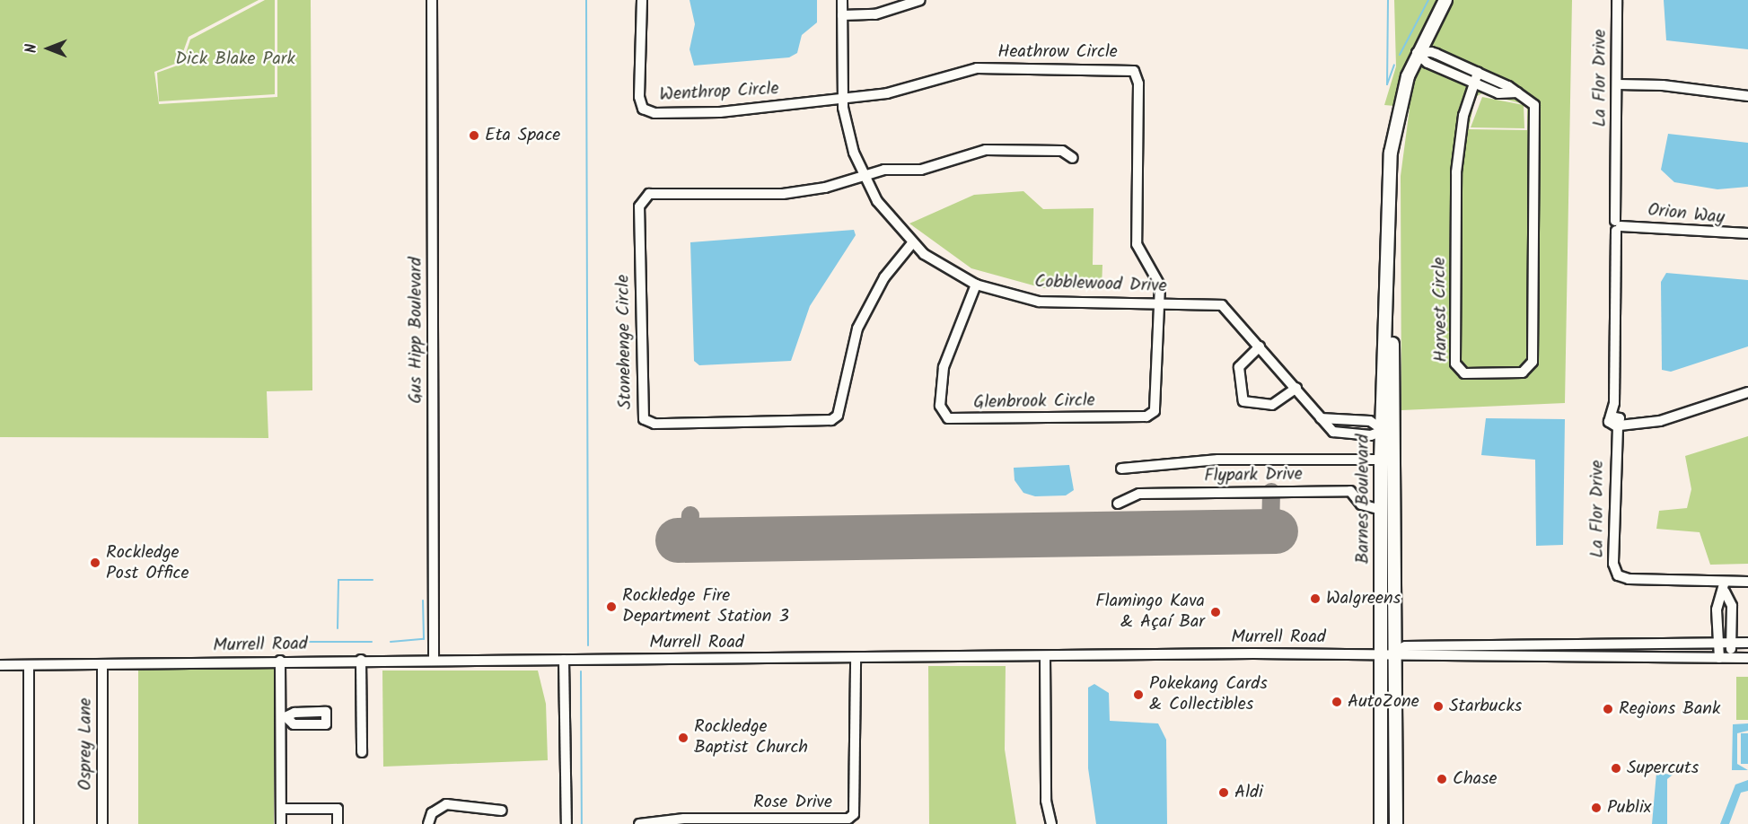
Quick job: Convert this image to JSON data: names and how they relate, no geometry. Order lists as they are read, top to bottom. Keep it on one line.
{"streets":{"main road":["Barnes Boulevard"],"street":["Heathrow Circle","La Flor Drive","Wenthrop Circle","Orion Way","Cobblewood Drive","Harvest Circle","Gus Hipp Boulevard","Stonehenge Circle","Glenbrook Circle","Flypark Drive","Murrell Road","Osprey Lane","Rose Drive"]},"crossings":[["Heathrow Circle","Wenthrop Circle"],["Heathrow Circle","Cobblewood Drive"],["Heathrow Circle","Glenbrook Circle"],["La Flor Drive","Orion Way"],["Wenthrop Circle","Cobblewood Drive"],["Cobblewood Drive","Stonehenge Circle"],["Cobblewood Drive","Glenbrook Circle"],["Cobblewood Drive","Barnes Boulevard"],["Harvest Circle","Barnes Boulevard"],["Gus Hipp Boulevard","Murrell Road"],["Flypark Drive","Barnes Boulevard"],["Barnes Boulevard","Murrell Road"],["Murrell Road","Osprey Lane"],["Murrell Road","Rose Drive"]],"parks":["Dick Blake Park"],"places":["Eta Space","Rockledge Post Office","Walgreens","Rockledge Fire Department Station 3","Flamingo Kava & Açaí Bar","Pokekang Cards & Collectibles","AutoZone","Starbucks","Regions Bank","Rockledge Baptist Church","Supercuts","Chase","Aldi","Publix"],"north":"left"}
